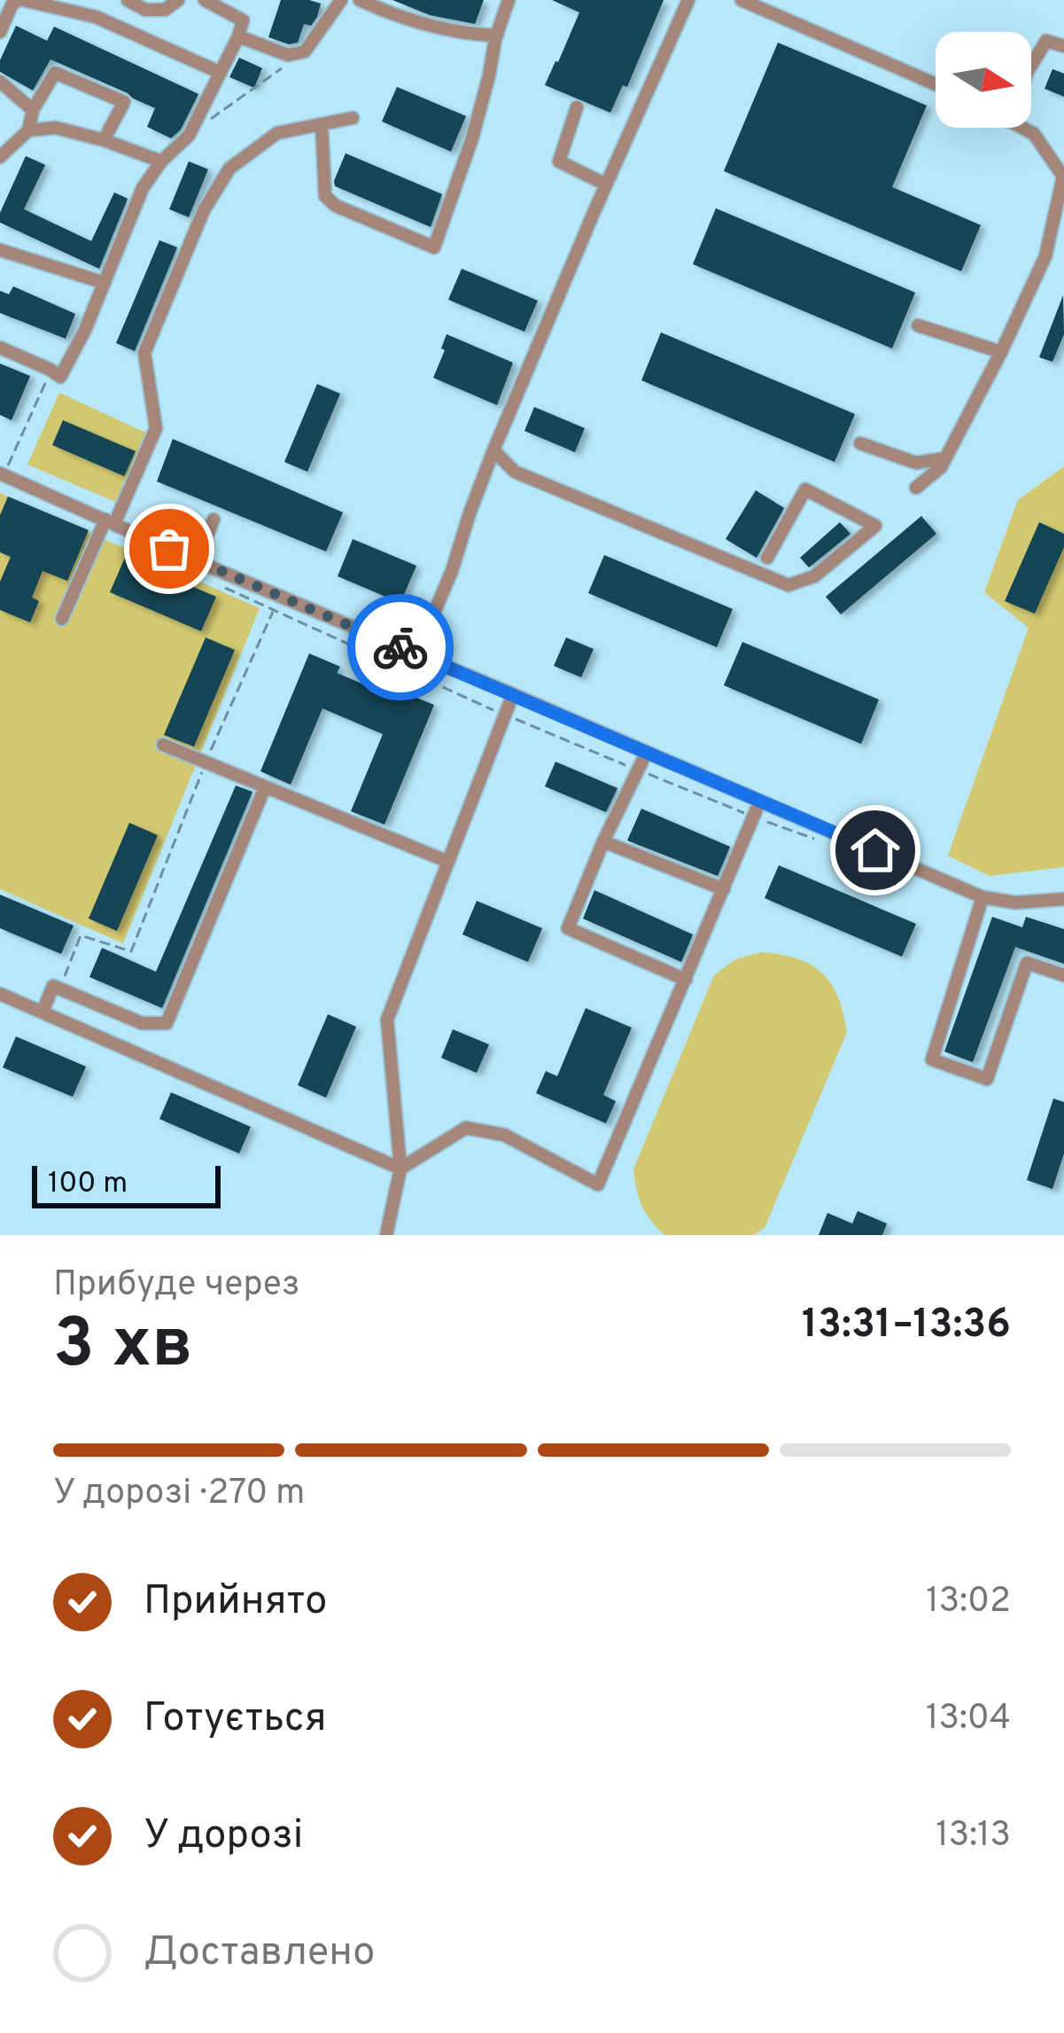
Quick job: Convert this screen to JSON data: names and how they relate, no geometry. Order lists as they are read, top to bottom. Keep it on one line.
{"scale_bar":"100 m","north":"right","page":{"scale":"100 m","heading":["3 хв","Прибуде через","13:31–13:36"],"bar":"У дорозі · 270 m","list":[["Прийнято","13:02"],["Готується","13:04"],["У дорозі","13:13"],"Доставлено"]}}
